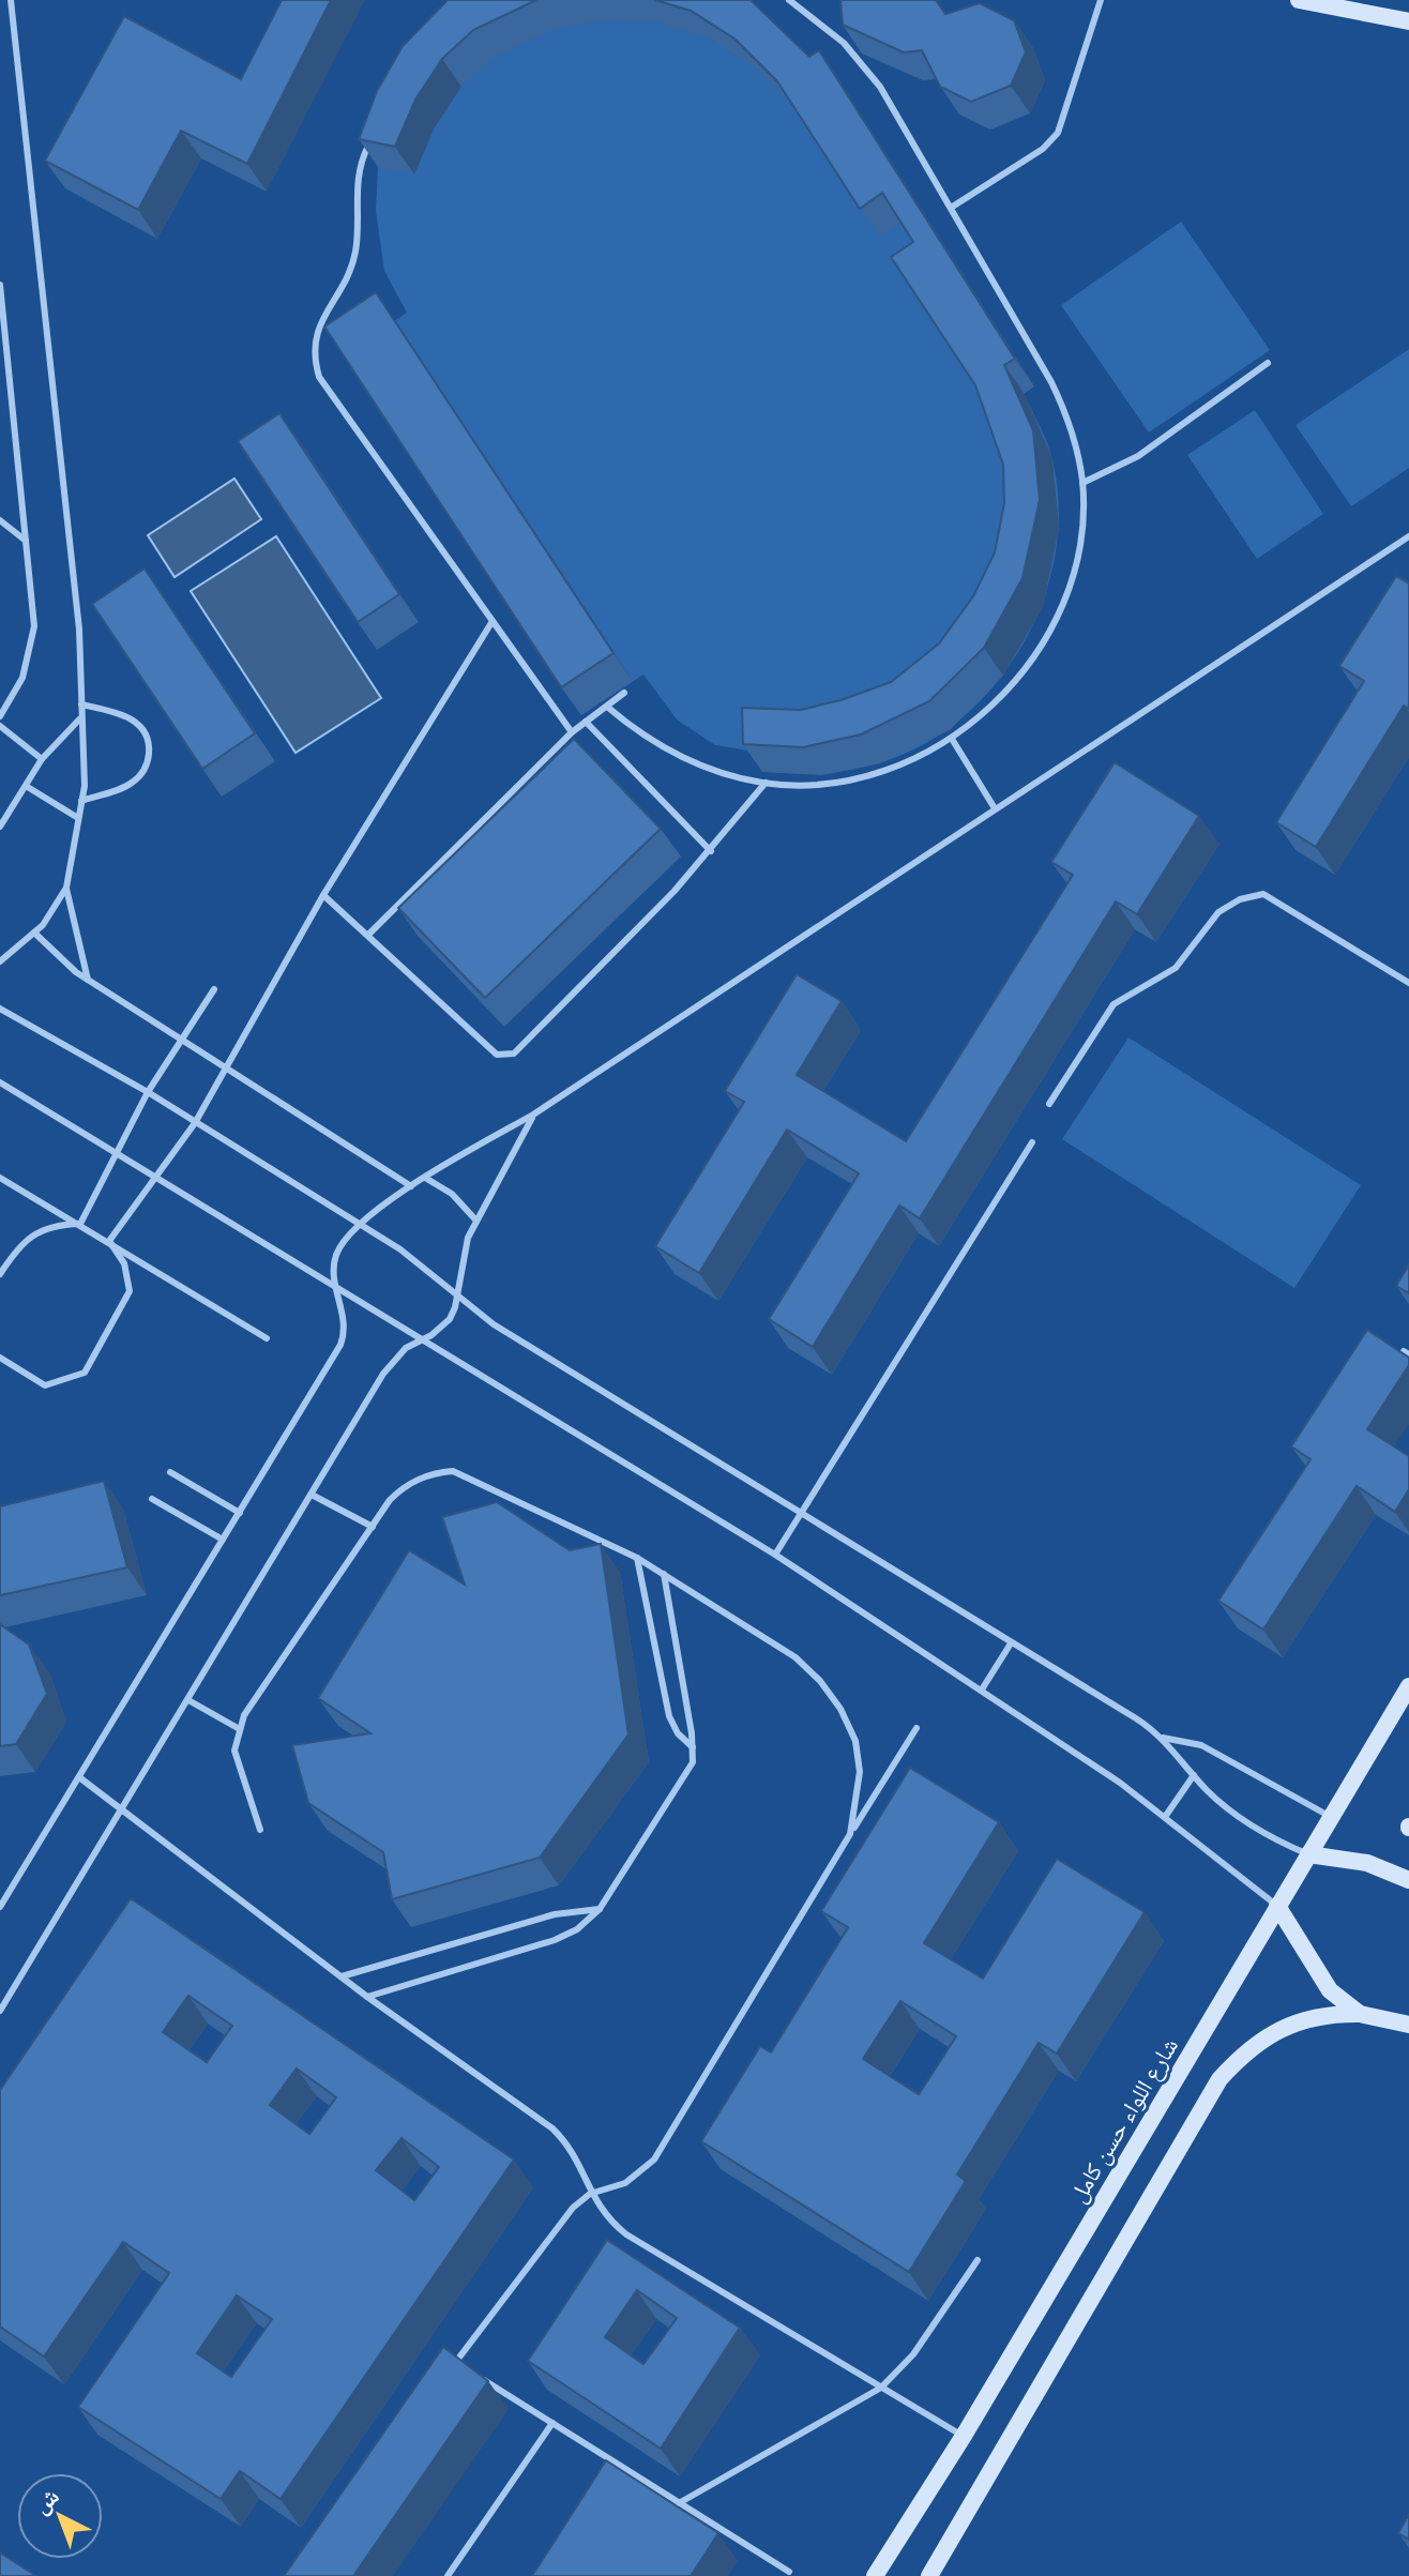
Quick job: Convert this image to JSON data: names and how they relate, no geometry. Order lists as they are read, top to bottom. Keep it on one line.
{"streets":{"main road":["شارع اللواء حسن كامل"]},"north":"top left"}
